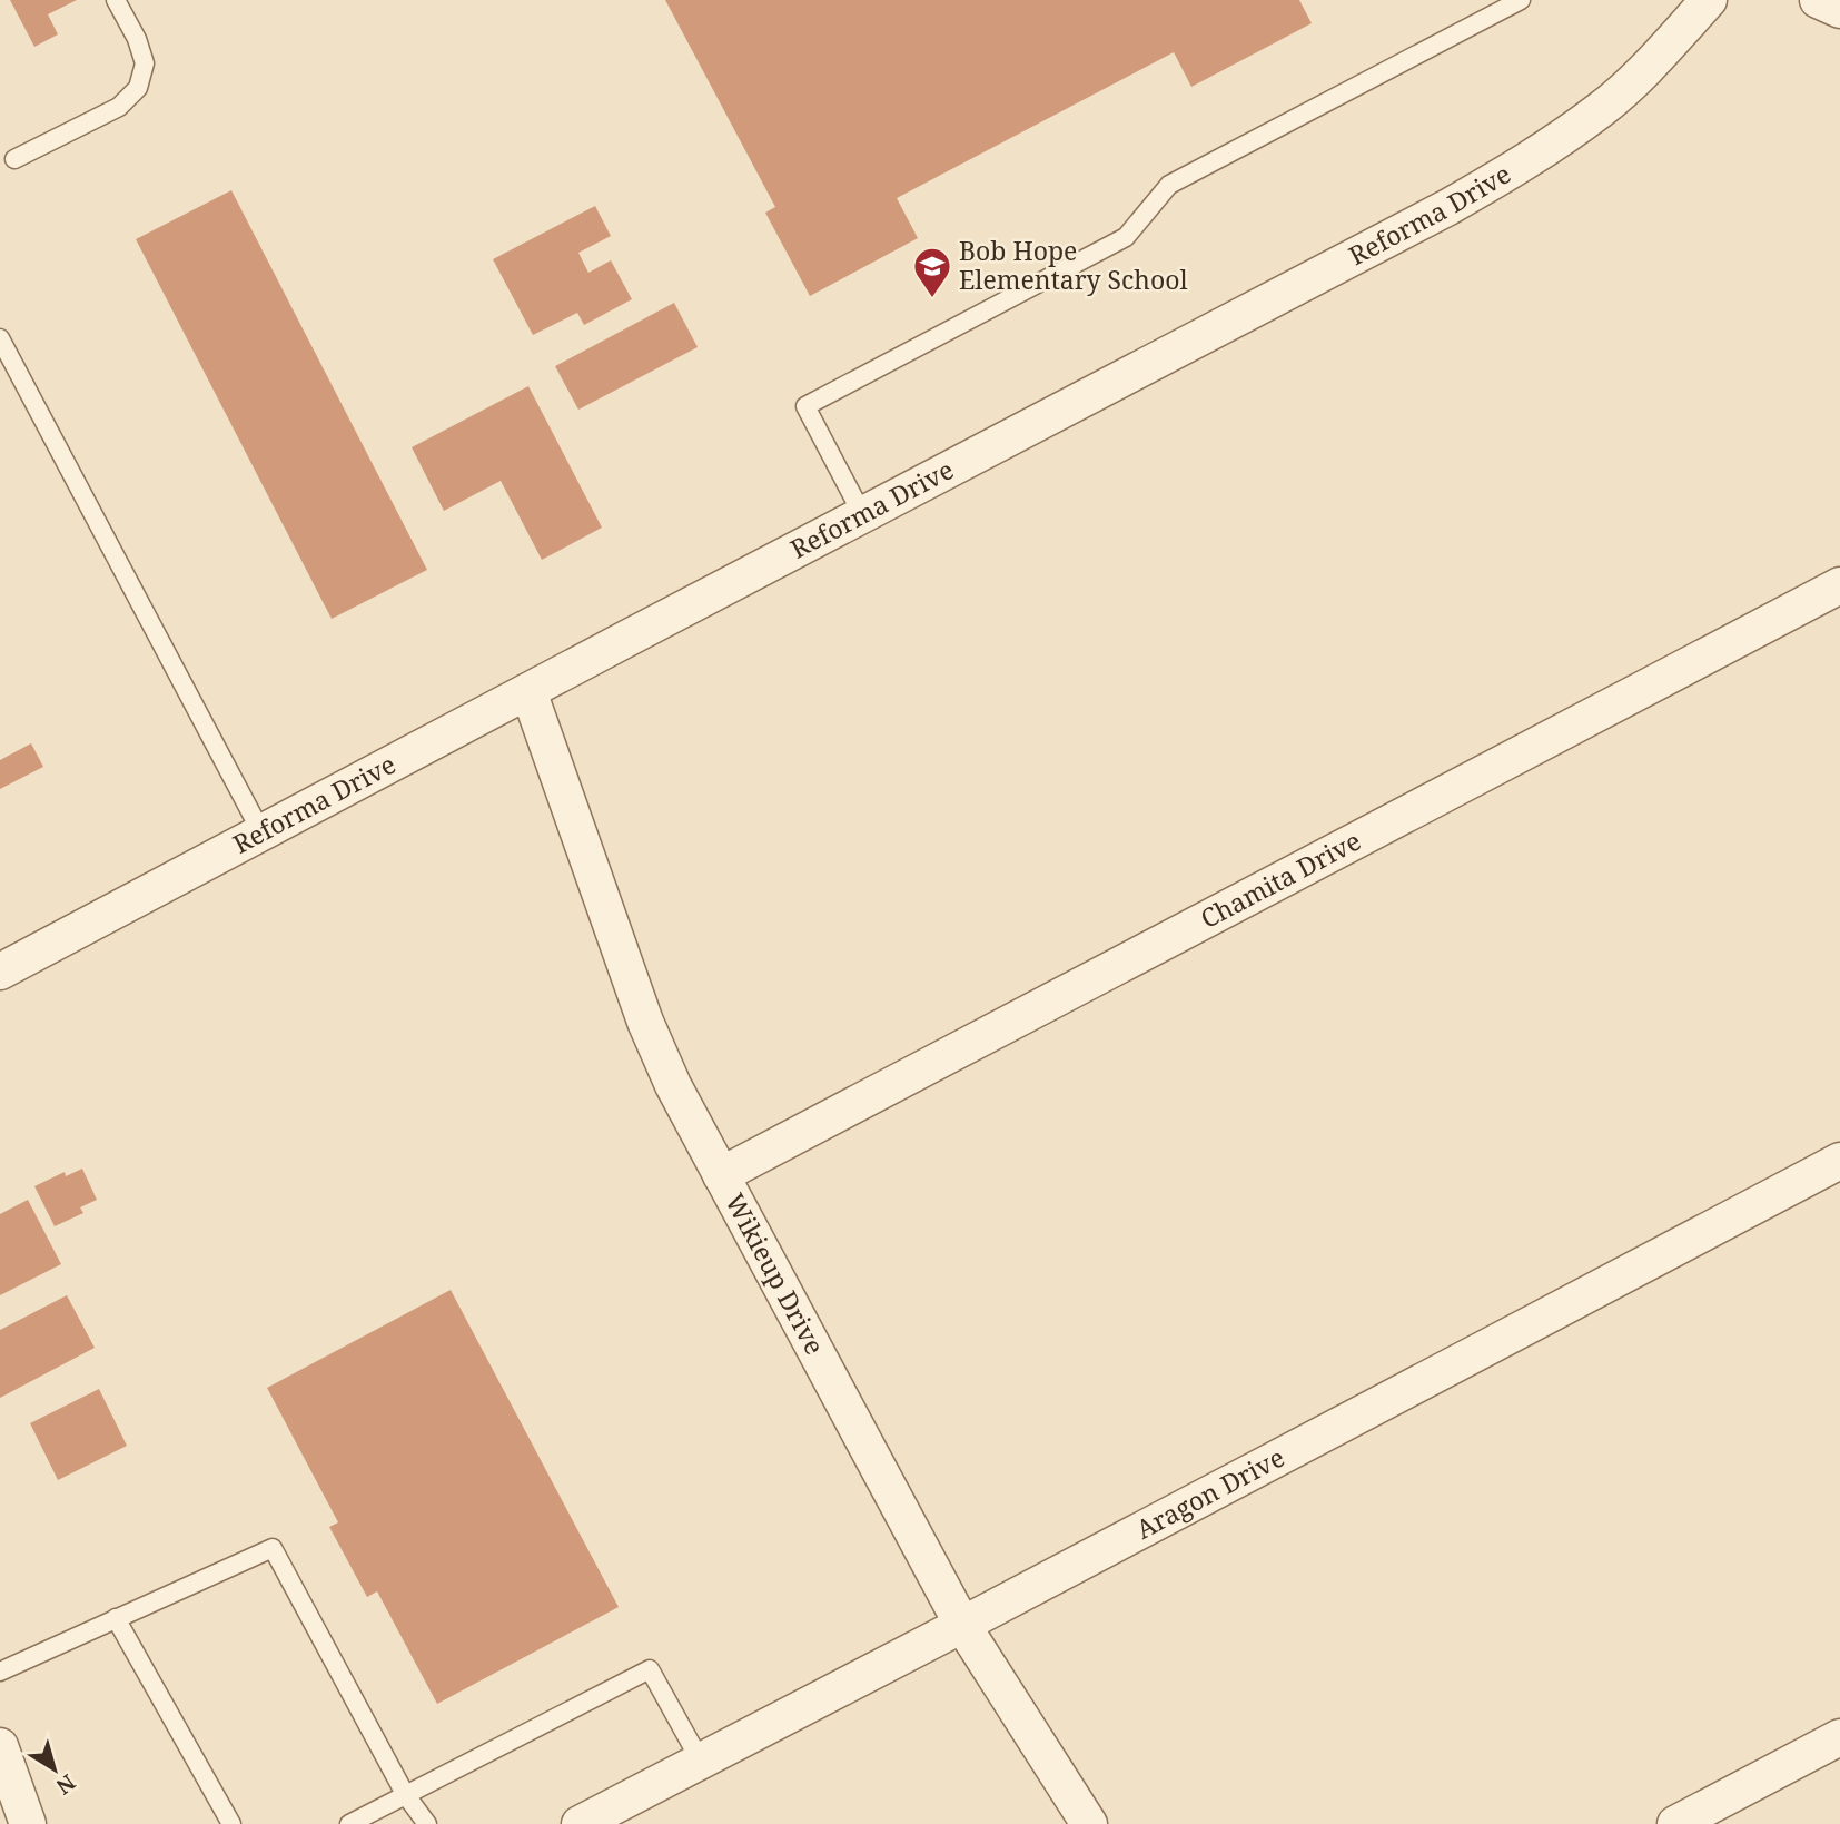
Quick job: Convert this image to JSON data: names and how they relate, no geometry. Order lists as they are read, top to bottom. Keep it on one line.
{"streets":{"street":["Reforma Drive","Chamita Drive","Wikieup Drive","Aragon Drive"]},"crossings":[["Reforma Drive","Wikieup Drive"],["Chamita Drive","Wikieup Drive"],["Wikieup Drive","Aragon Drive"]],"places":{"school or university":["Bob Hope Elementary School"]},"north":"bottom right"}
